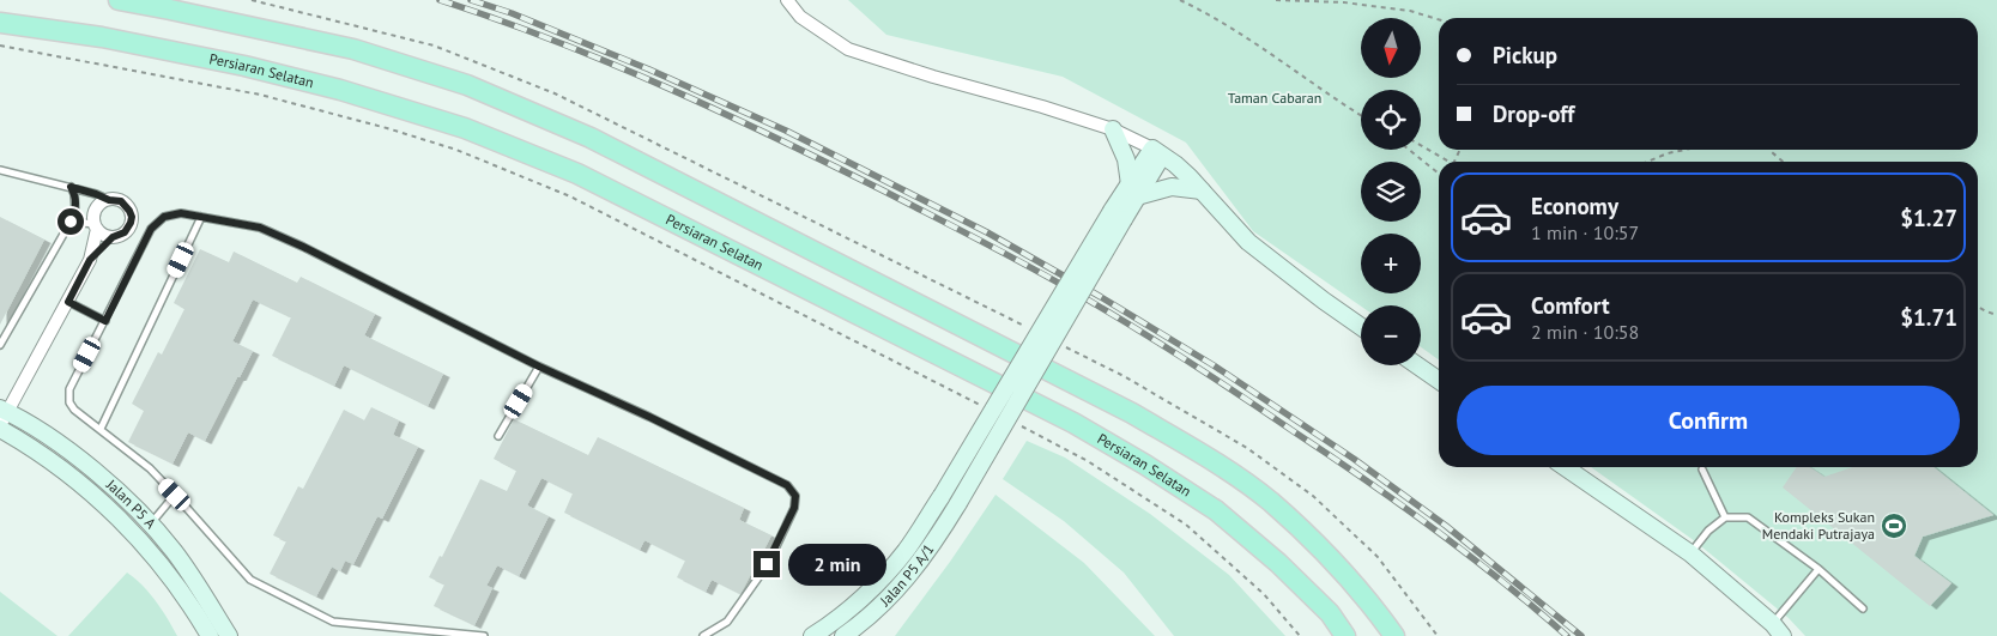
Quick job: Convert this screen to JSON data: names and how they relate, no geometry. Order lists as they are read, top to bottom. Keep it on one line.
{"streets":{"main road":["Persiaran Selatan"],"street":["Jalan P5 A","Jalan P5 A/1"]},"parks":["Taman Cabaran"],"places":{"sports":["Kompleks Sukan Mendaki Putrajaya"]},"north":"bottom","page":{"map_buttons":["+","−"],"banner":["Pickup","Drop-off"],"list":[{"name":"Economy","note":"1 min · 10:57","value":"$1.27"},{"name":"Comfort","note":"2 min · 10:58","value":"$1.71"}],"buttons":"Confirm","bubble":"2 min"}}
